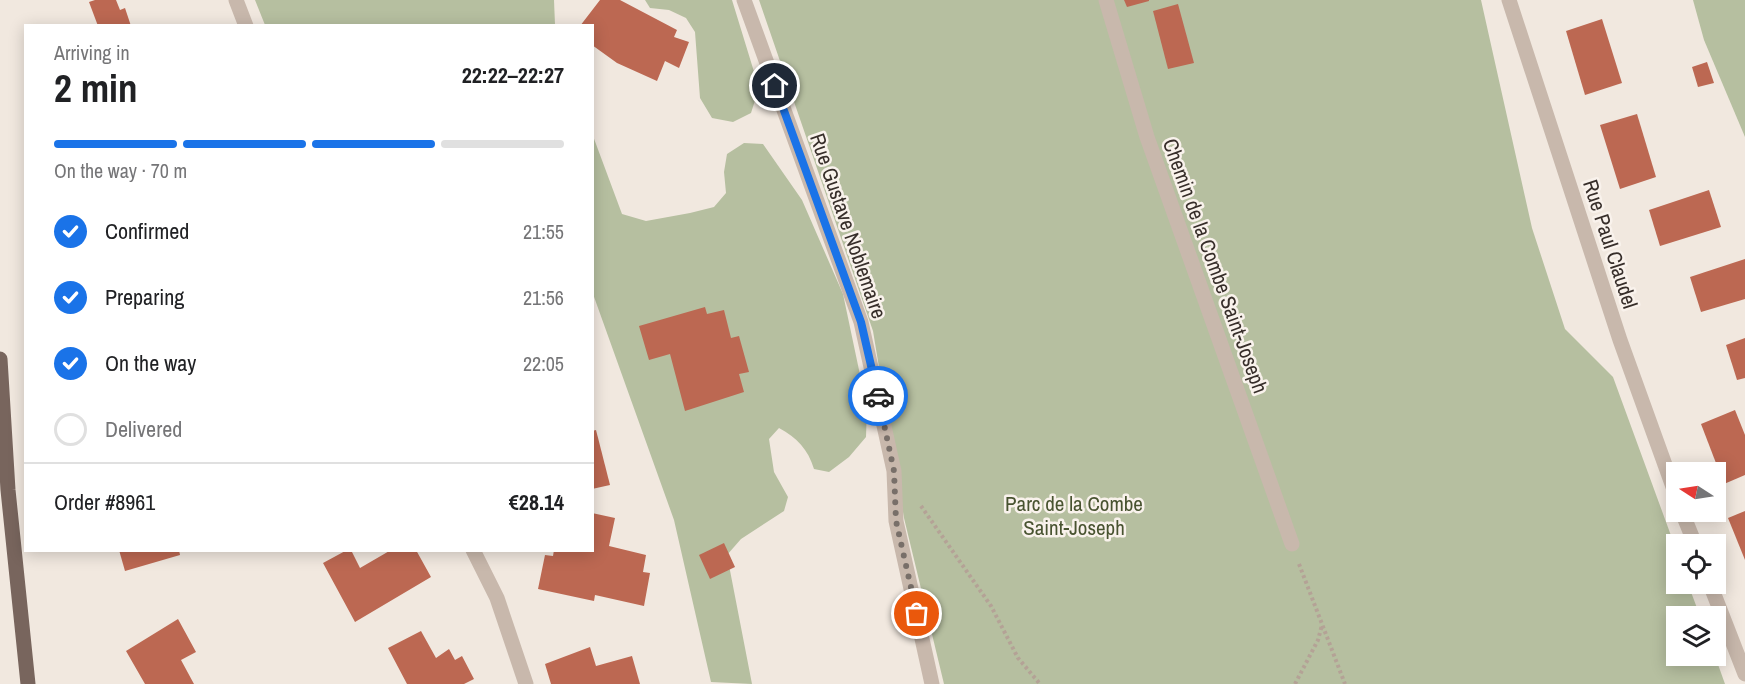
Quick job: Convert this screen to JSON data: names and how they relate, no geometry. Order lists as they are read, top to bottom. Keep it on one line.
{"streets":{"street":["Rue Gustave Noblemaire","Rue Paul Claudel","Chemin de la Combe Saint-Joseph"]},"parks":["Parc de la Combe Saint-Joseph"],"north":"left","page":{"heading":["2 min","Arriving in","22:22–22:27"],"panel":["Order #8961","€28.14"],"bar":"On the way · 70 m","list":[["Confirmed","21:55"],["Preparing","21:56"],["On the way","22:05"],"Delivered"]}}
